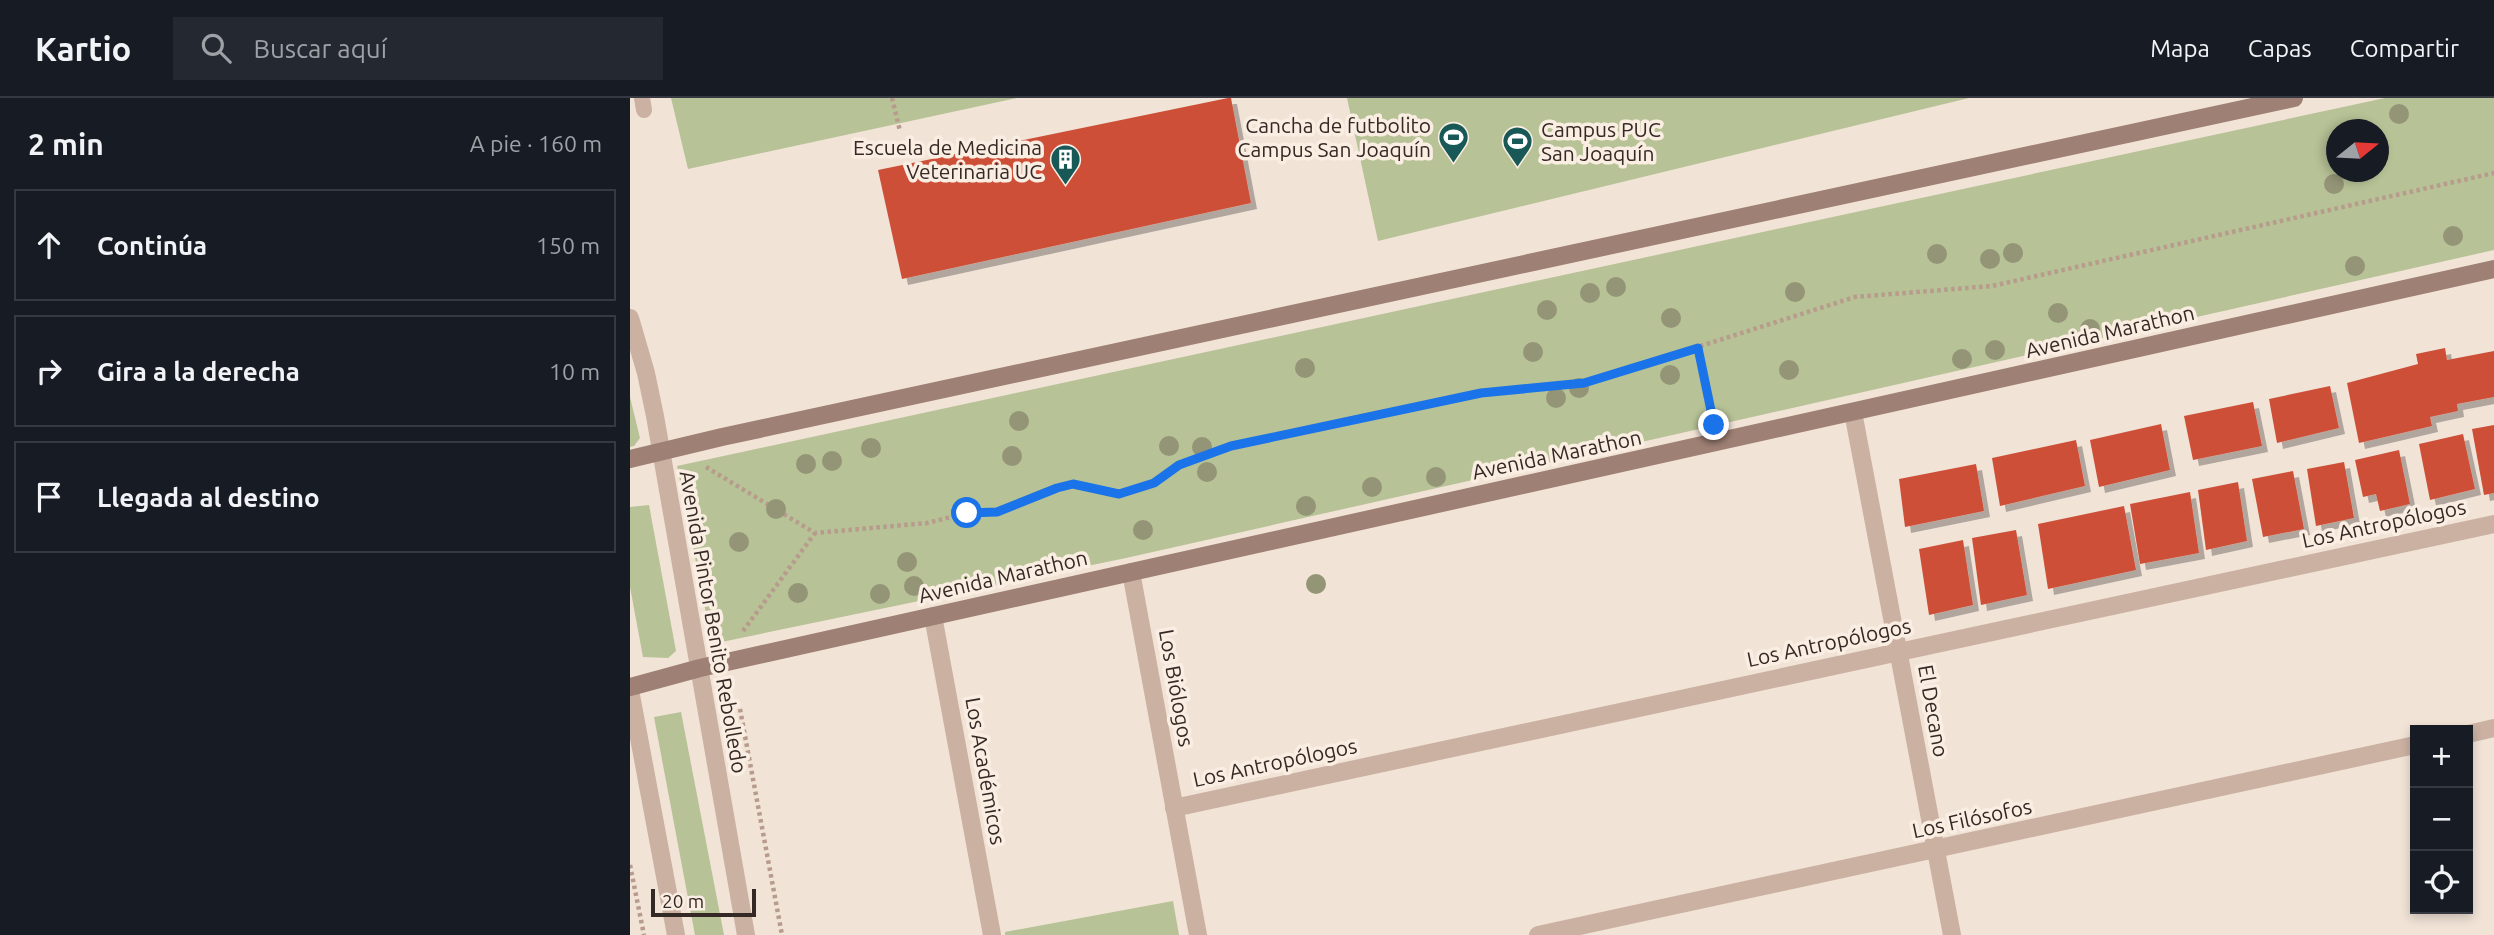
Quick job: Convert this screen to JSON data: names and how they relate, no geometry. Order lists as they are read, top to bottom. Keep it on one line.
{"streets":{"main road":["Avenida Marathon"],"street":["Los Antropólogos","Avenida Pintor Benito Rebolledo","Los Biólogos","El Decano","Los Académicos","Los Filósofos"]},"crossings":[["Avenida Marathon","Avenida Pintor Benito Rebolledo"],["Avenida Marathon","Los Biólogos"],["Avenida Marathon","El Decano"],["Avenida Marathon","Los Académicos"],["Los Antropólogos","Los Biólogos"],["Los Antropólogos","El Decano"],["El Decano","Los Filósofos"]],"places":{"sports":["Cancha de futbolito Campus San Joaquín","Campus PUC San Joaquín"],"building":["Escuela de Medicina Veterinaria UC"]},"scale_bar":"20 m","north":"right","page":{"header":"Kartio","search":"Buscar aquí","nav":["Mapa","Capas","Compartir"],"heading":["2 min","A pie · 160 m"],"list":[["Continúa","150 m"],["Gira a la derecha","10 m"],"Llegada al destino"],"map_buttons":["+","−"],"scale":"20 m"}}
